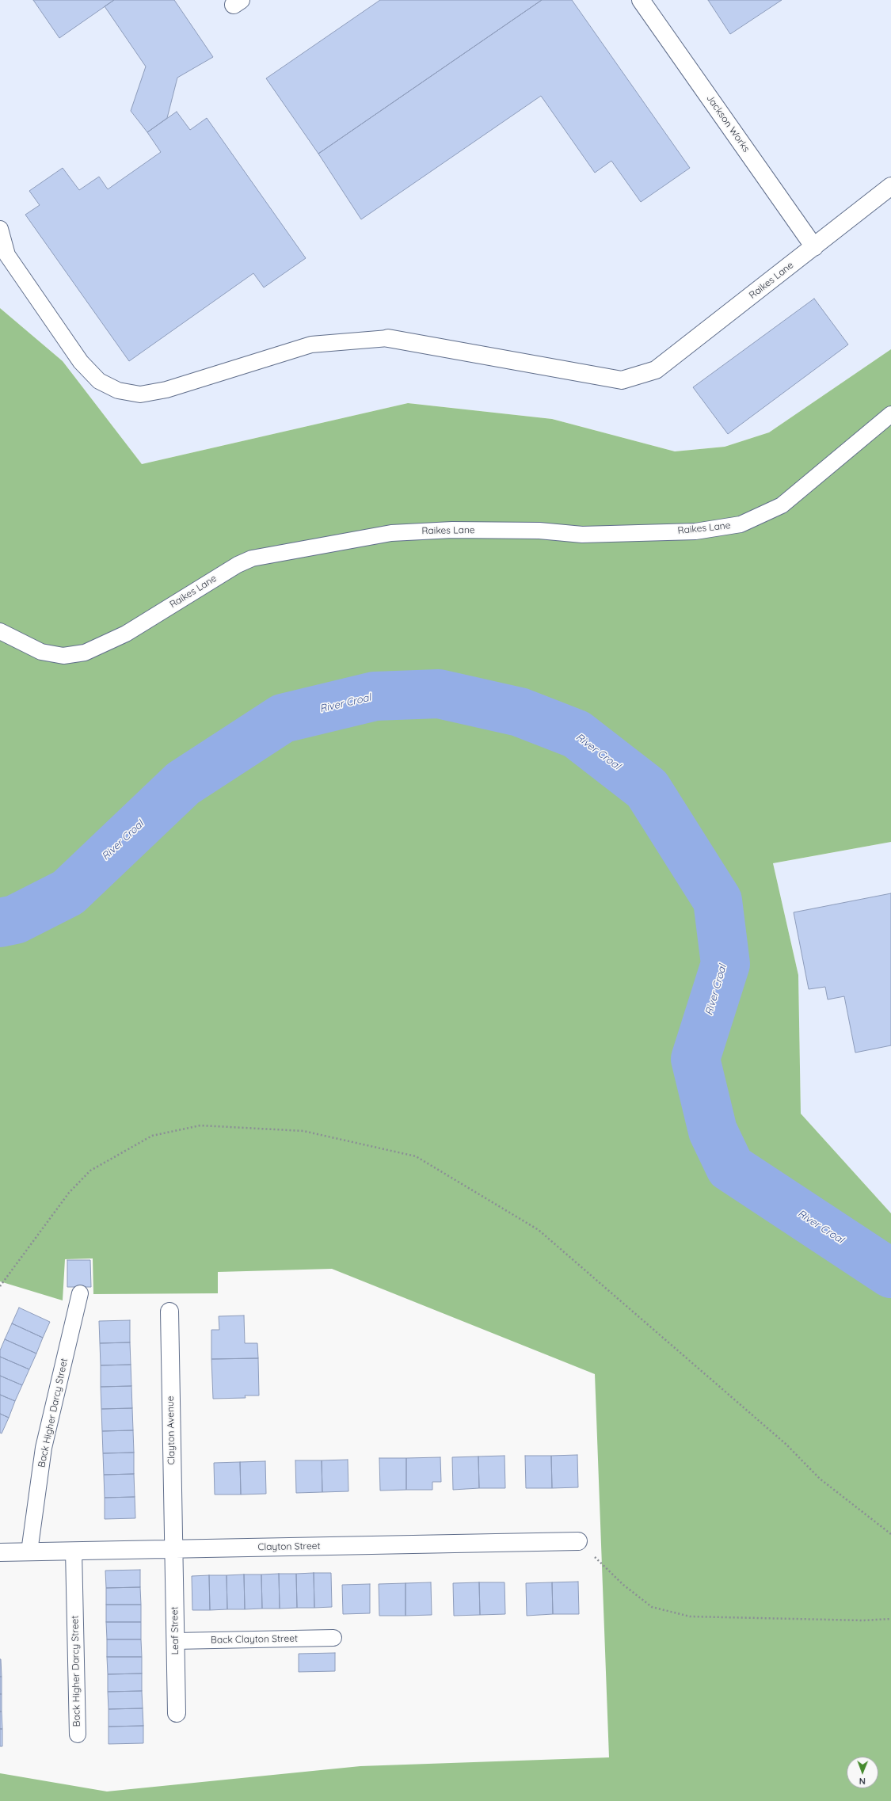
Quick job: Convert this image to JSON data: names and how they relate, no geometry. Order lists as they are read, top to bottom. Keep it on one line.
{"streets":{"street":["Jackson Works","Raikes Lane","Clayton Avenue","Clayton Street","Leaf Street"],"lane":["Back Higher Darcy Street","Back Clayton Street"]},"crossings":[["Jackson Works","Raikes Lane"],["Back Higher Darcy Street","Clayton Street"],["Clayton Avenue","Clayton Street"],["Clayton Avenue","Leaf Street"],["Clayton Street","Leaf Street"],["Leaf Street","Back Clayton Street"]],"water":["River Croal"],"north":"bottom"}
